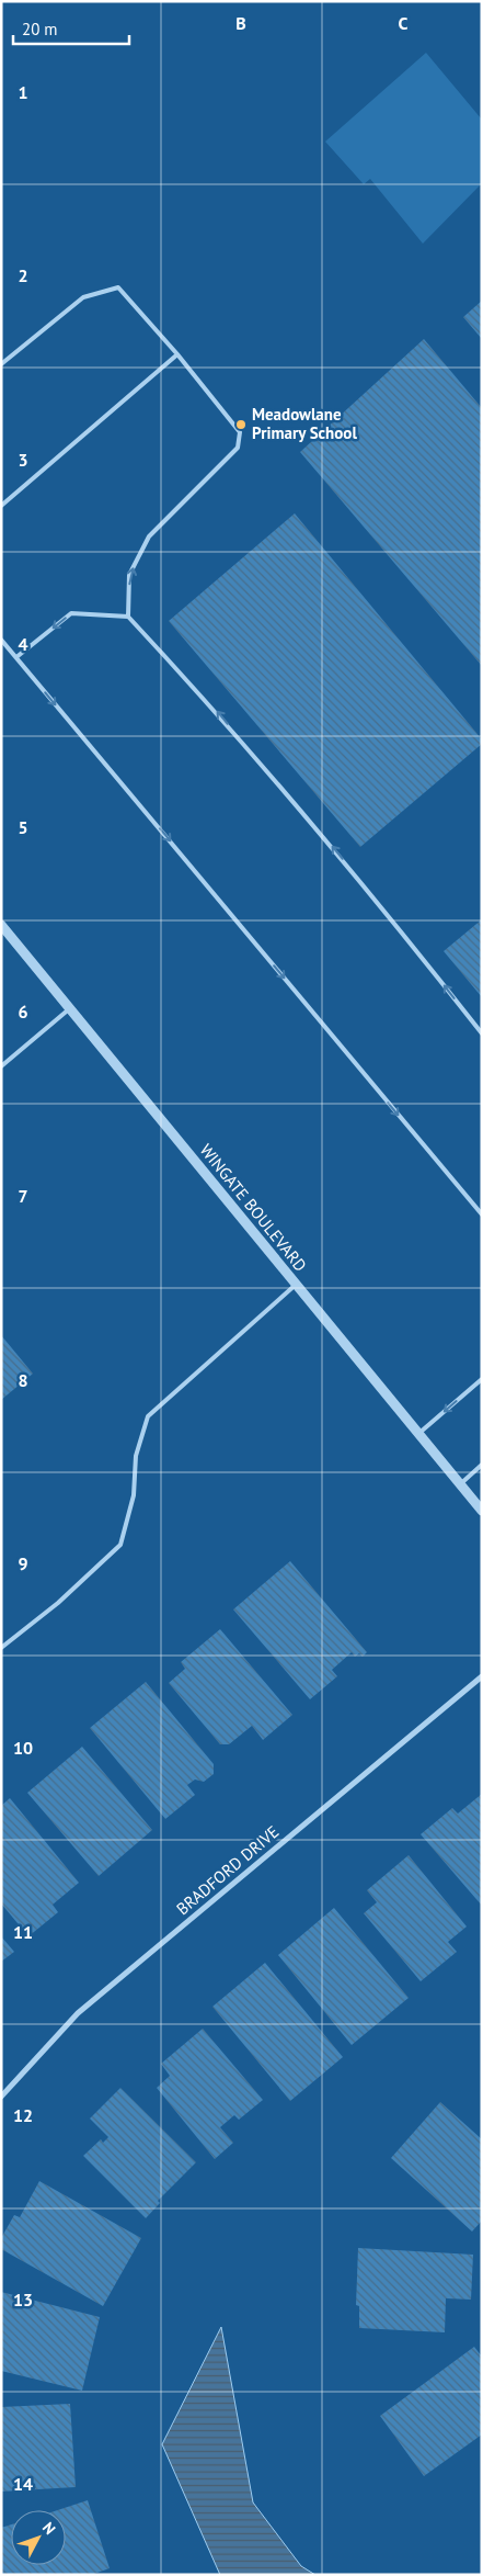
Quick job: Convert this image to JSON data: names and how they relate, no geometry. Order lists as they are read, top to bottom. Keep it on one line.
{"streets":{"street":["WINGATE BOULEVARD","BRADFORD DRIVE"]},"places":["Meadowlane Primary School"],"scale_bar":"20 m","north":"top right","grid":{"columns":["B","C"],"rows":["1","2","3","4","5","6","7","8","9","10","11","12","13","14"]}}
